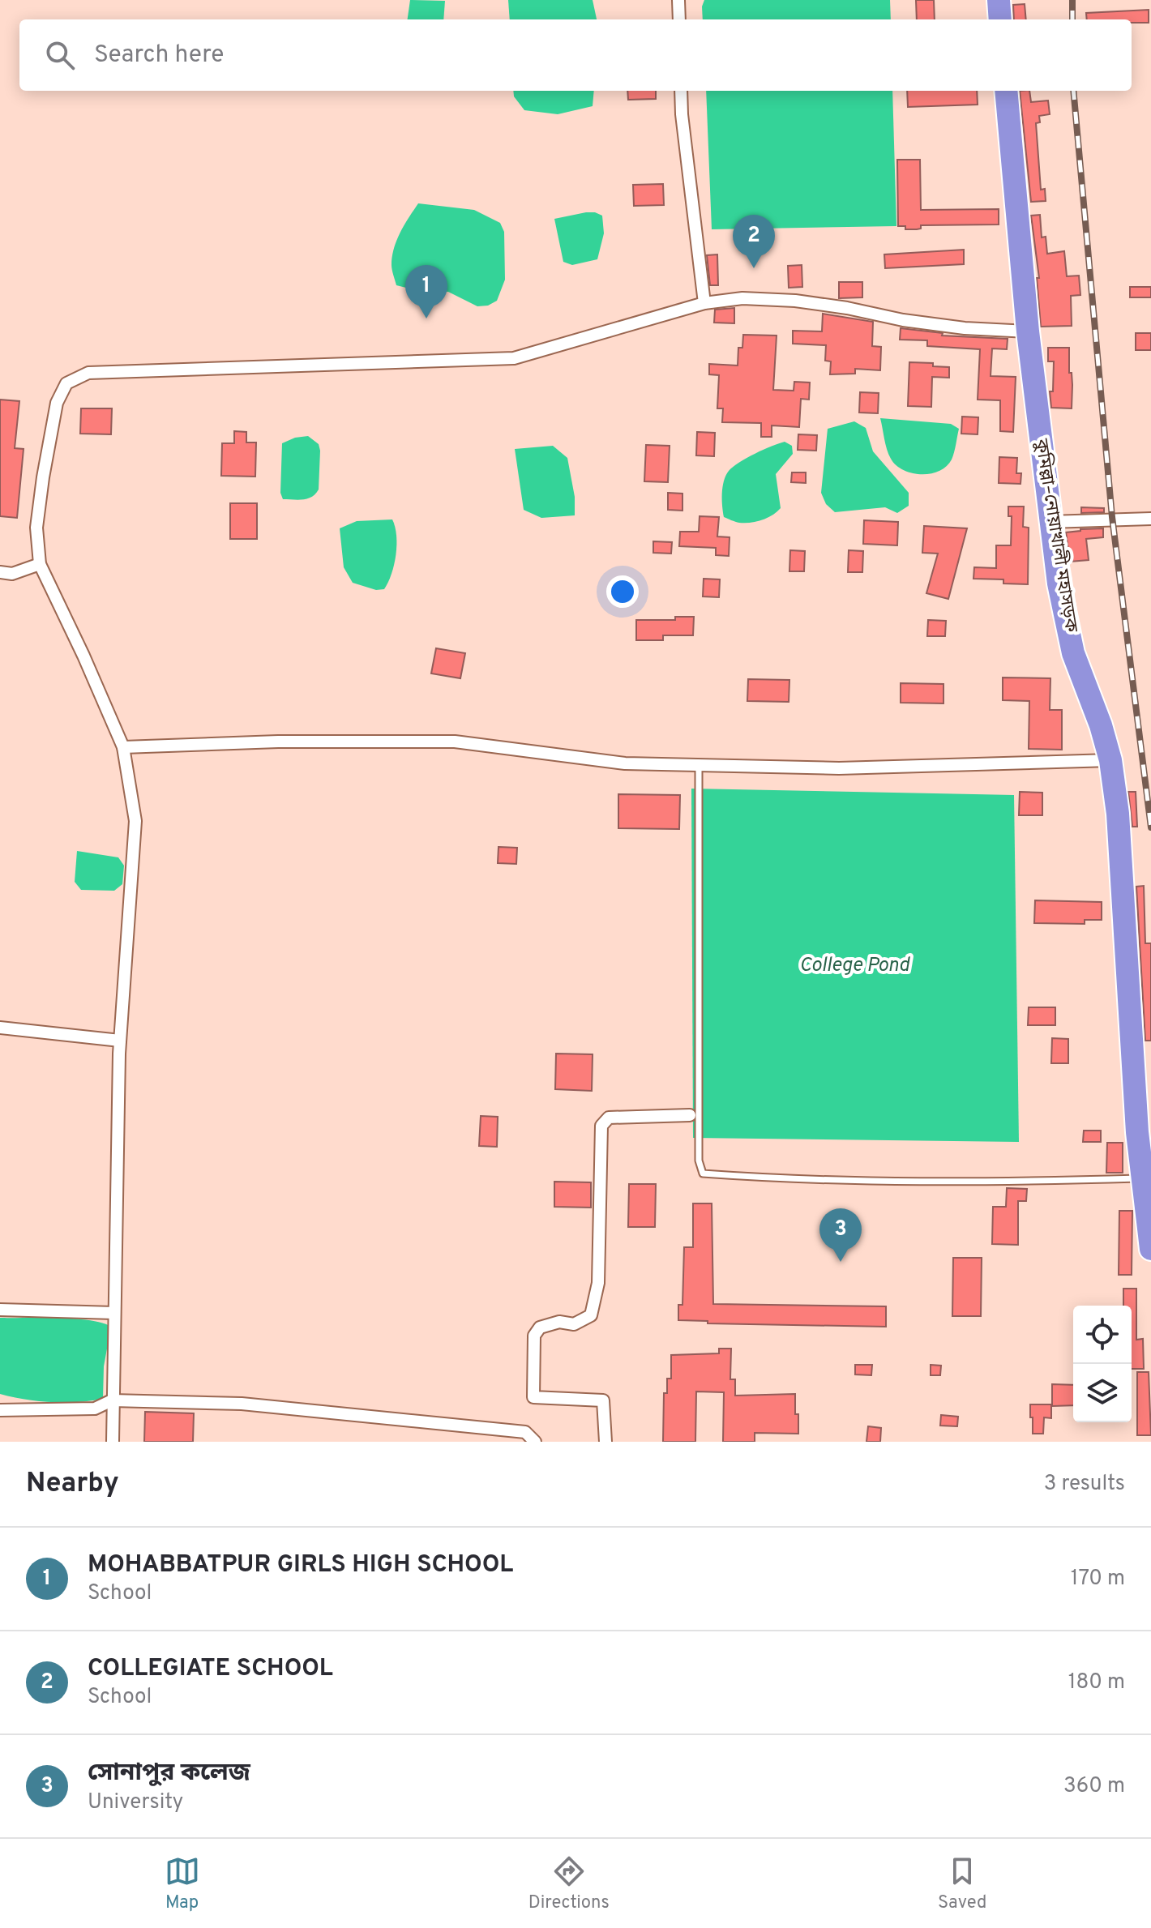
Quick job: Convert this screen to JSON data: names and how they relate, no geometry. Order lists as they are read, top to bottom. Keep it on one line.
{"streets":{"highway":["কুমিল্লা–নোয়াখালী মহাসড়ক"]},"water":["College Pond"],"page":{"search":"Search here","pins":["2","1","3"],"heading":["Nearby","3 results"],"list":[{"mark":"1","name":"MOHABBATPUR GIRLS HIGH SCHOOL","note":"School","value":"170 m"},{"mark":"2","name":"COLLEGIATE SCHOOL","note":"School","value":"180 m"},{"mark":"3","name":"সোনাপুর কলেজ","note":"University","value":"360 m"}],"nav":["Map","Directions","Saved"]}}
